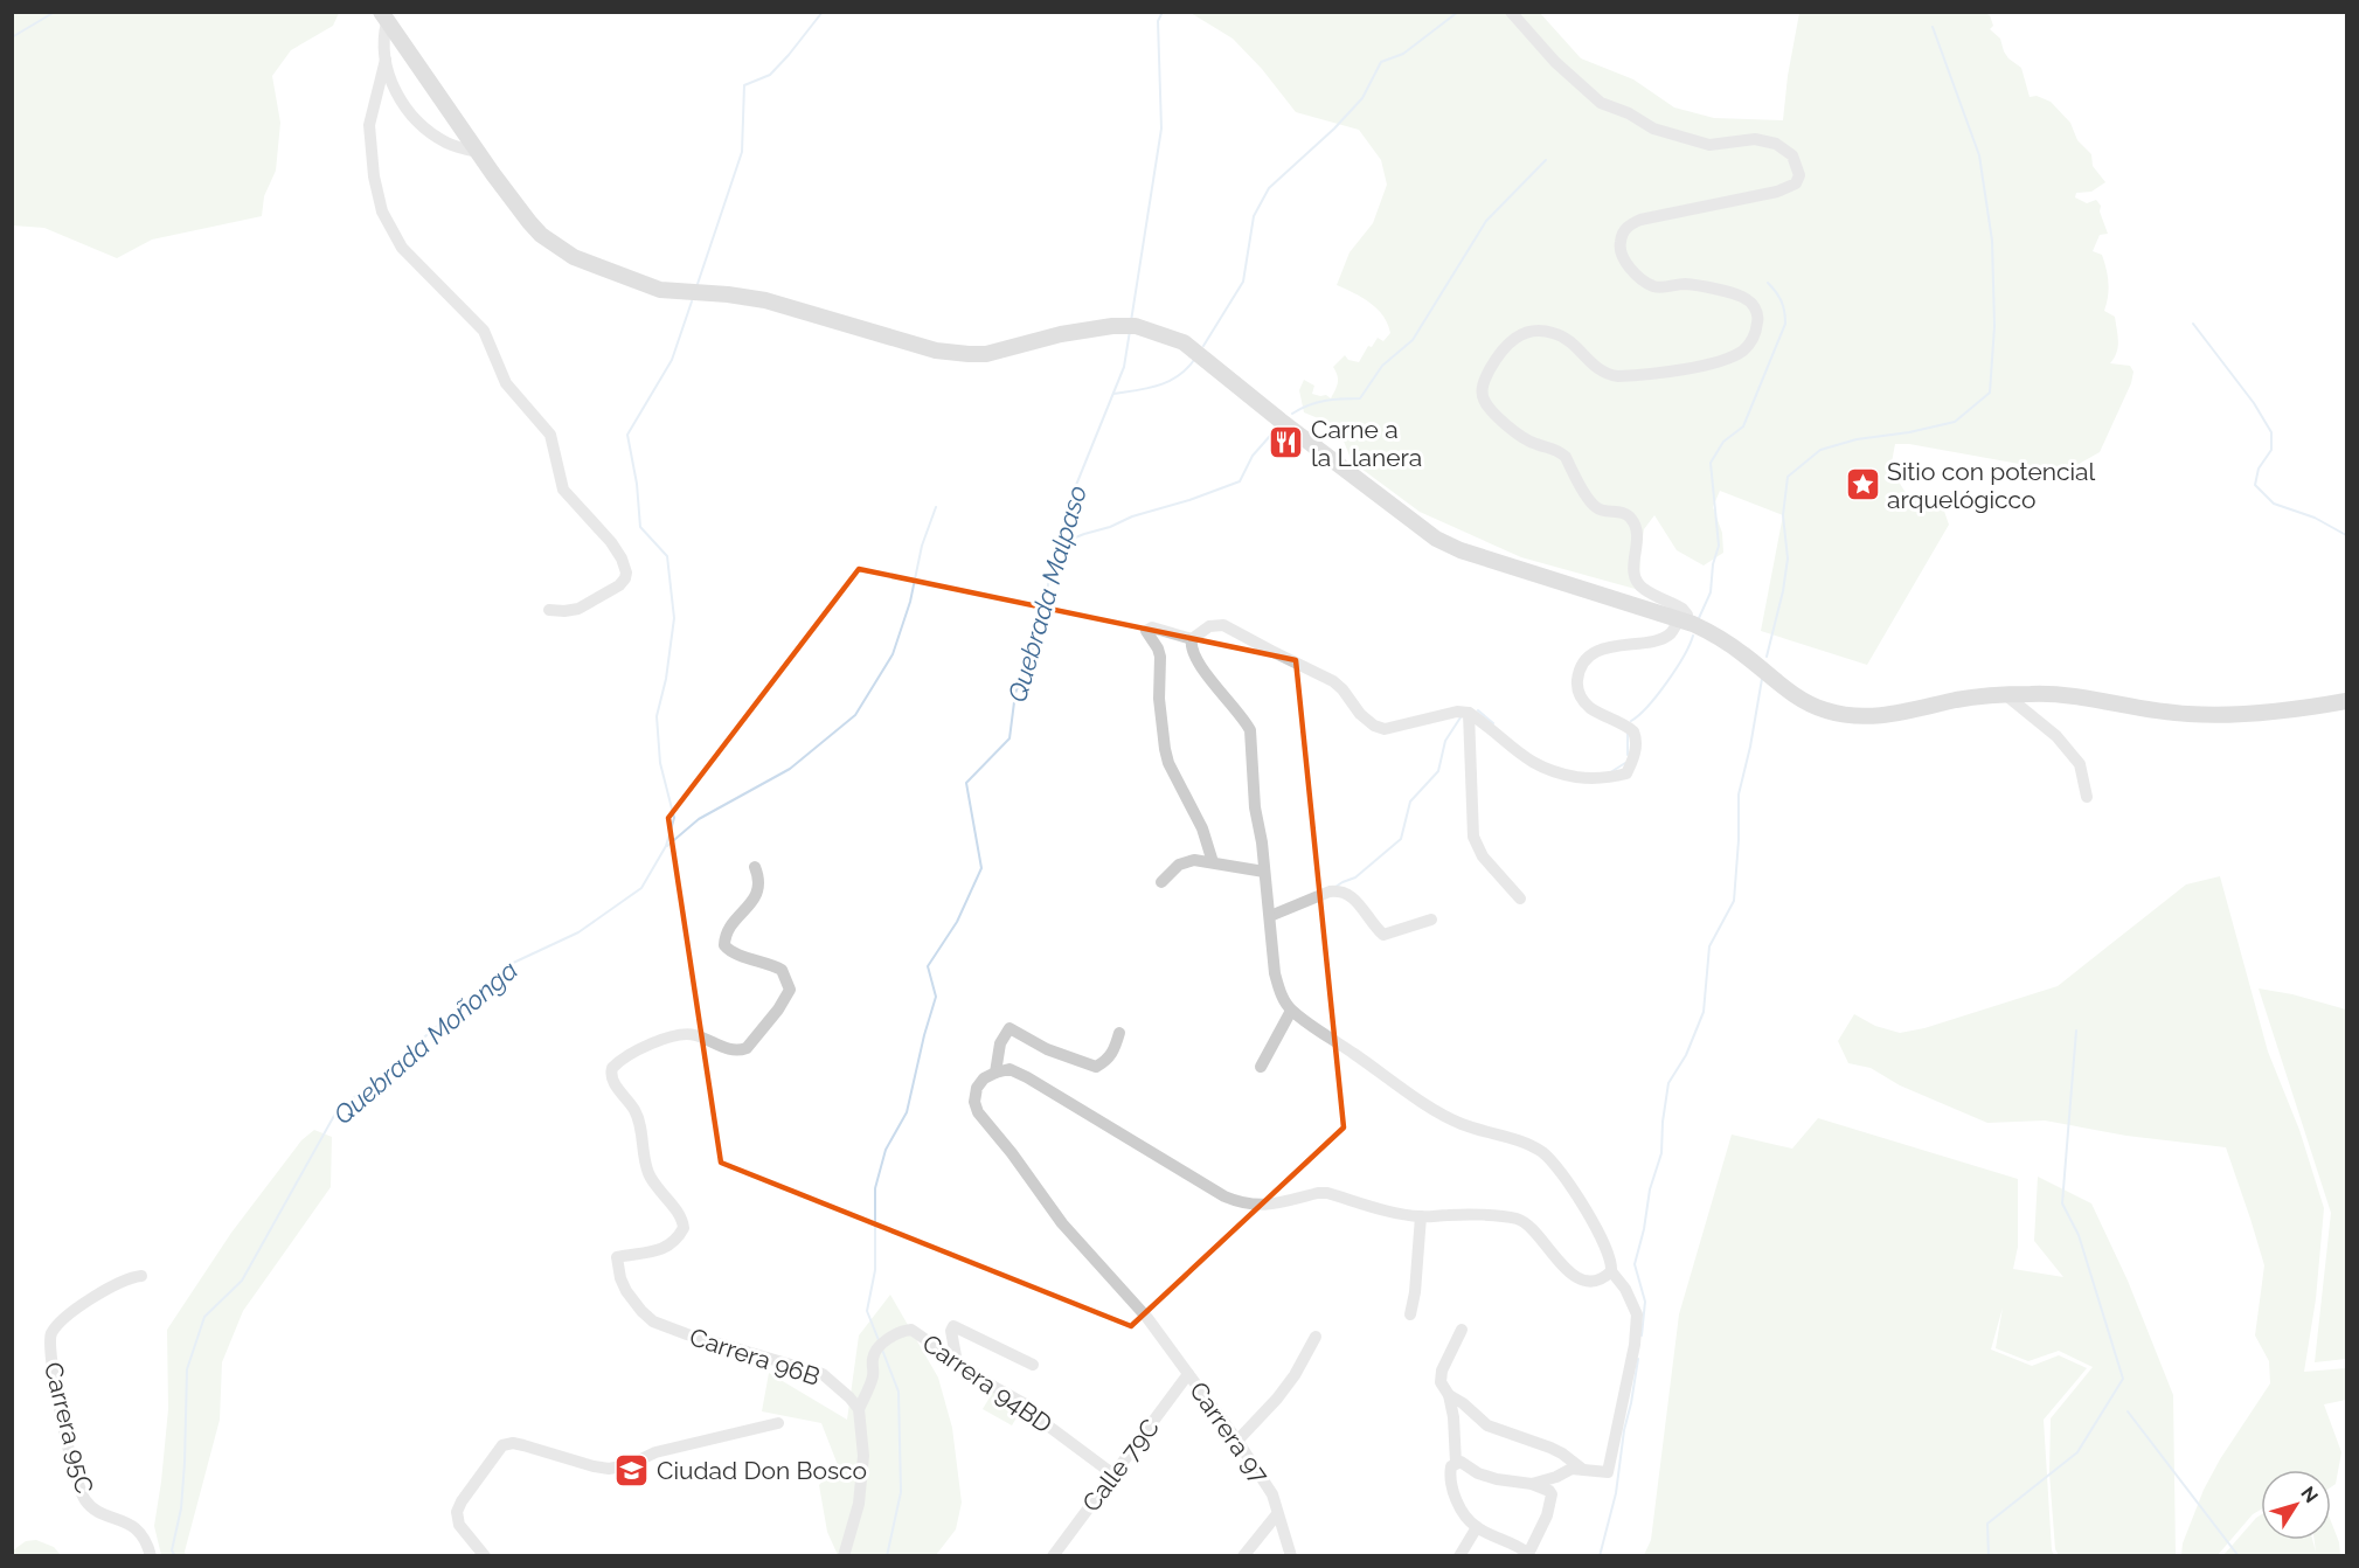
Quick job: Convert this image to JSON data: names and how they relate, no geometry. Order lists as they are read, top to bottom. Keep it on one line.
{"streets":{"street":["Carrera 96B","Carrera 94BD","Carrera 95C","Carrera 97","Calle 79C"]},"crossings":[["Carrera 96B","Carrera 94BD"],["Carrera 94BD","Calle 79C"],["Carrera 97","Calle 79C"]],"water":["Quebrada Malpaso","Quebrada Moñonga"],"places":{"restaurant":["Carne a la Llanera"],"place":["Sitio con potencial arquelógicco"],"school or university":["Ciudad Don Bosco"]},"north":"top right"}
